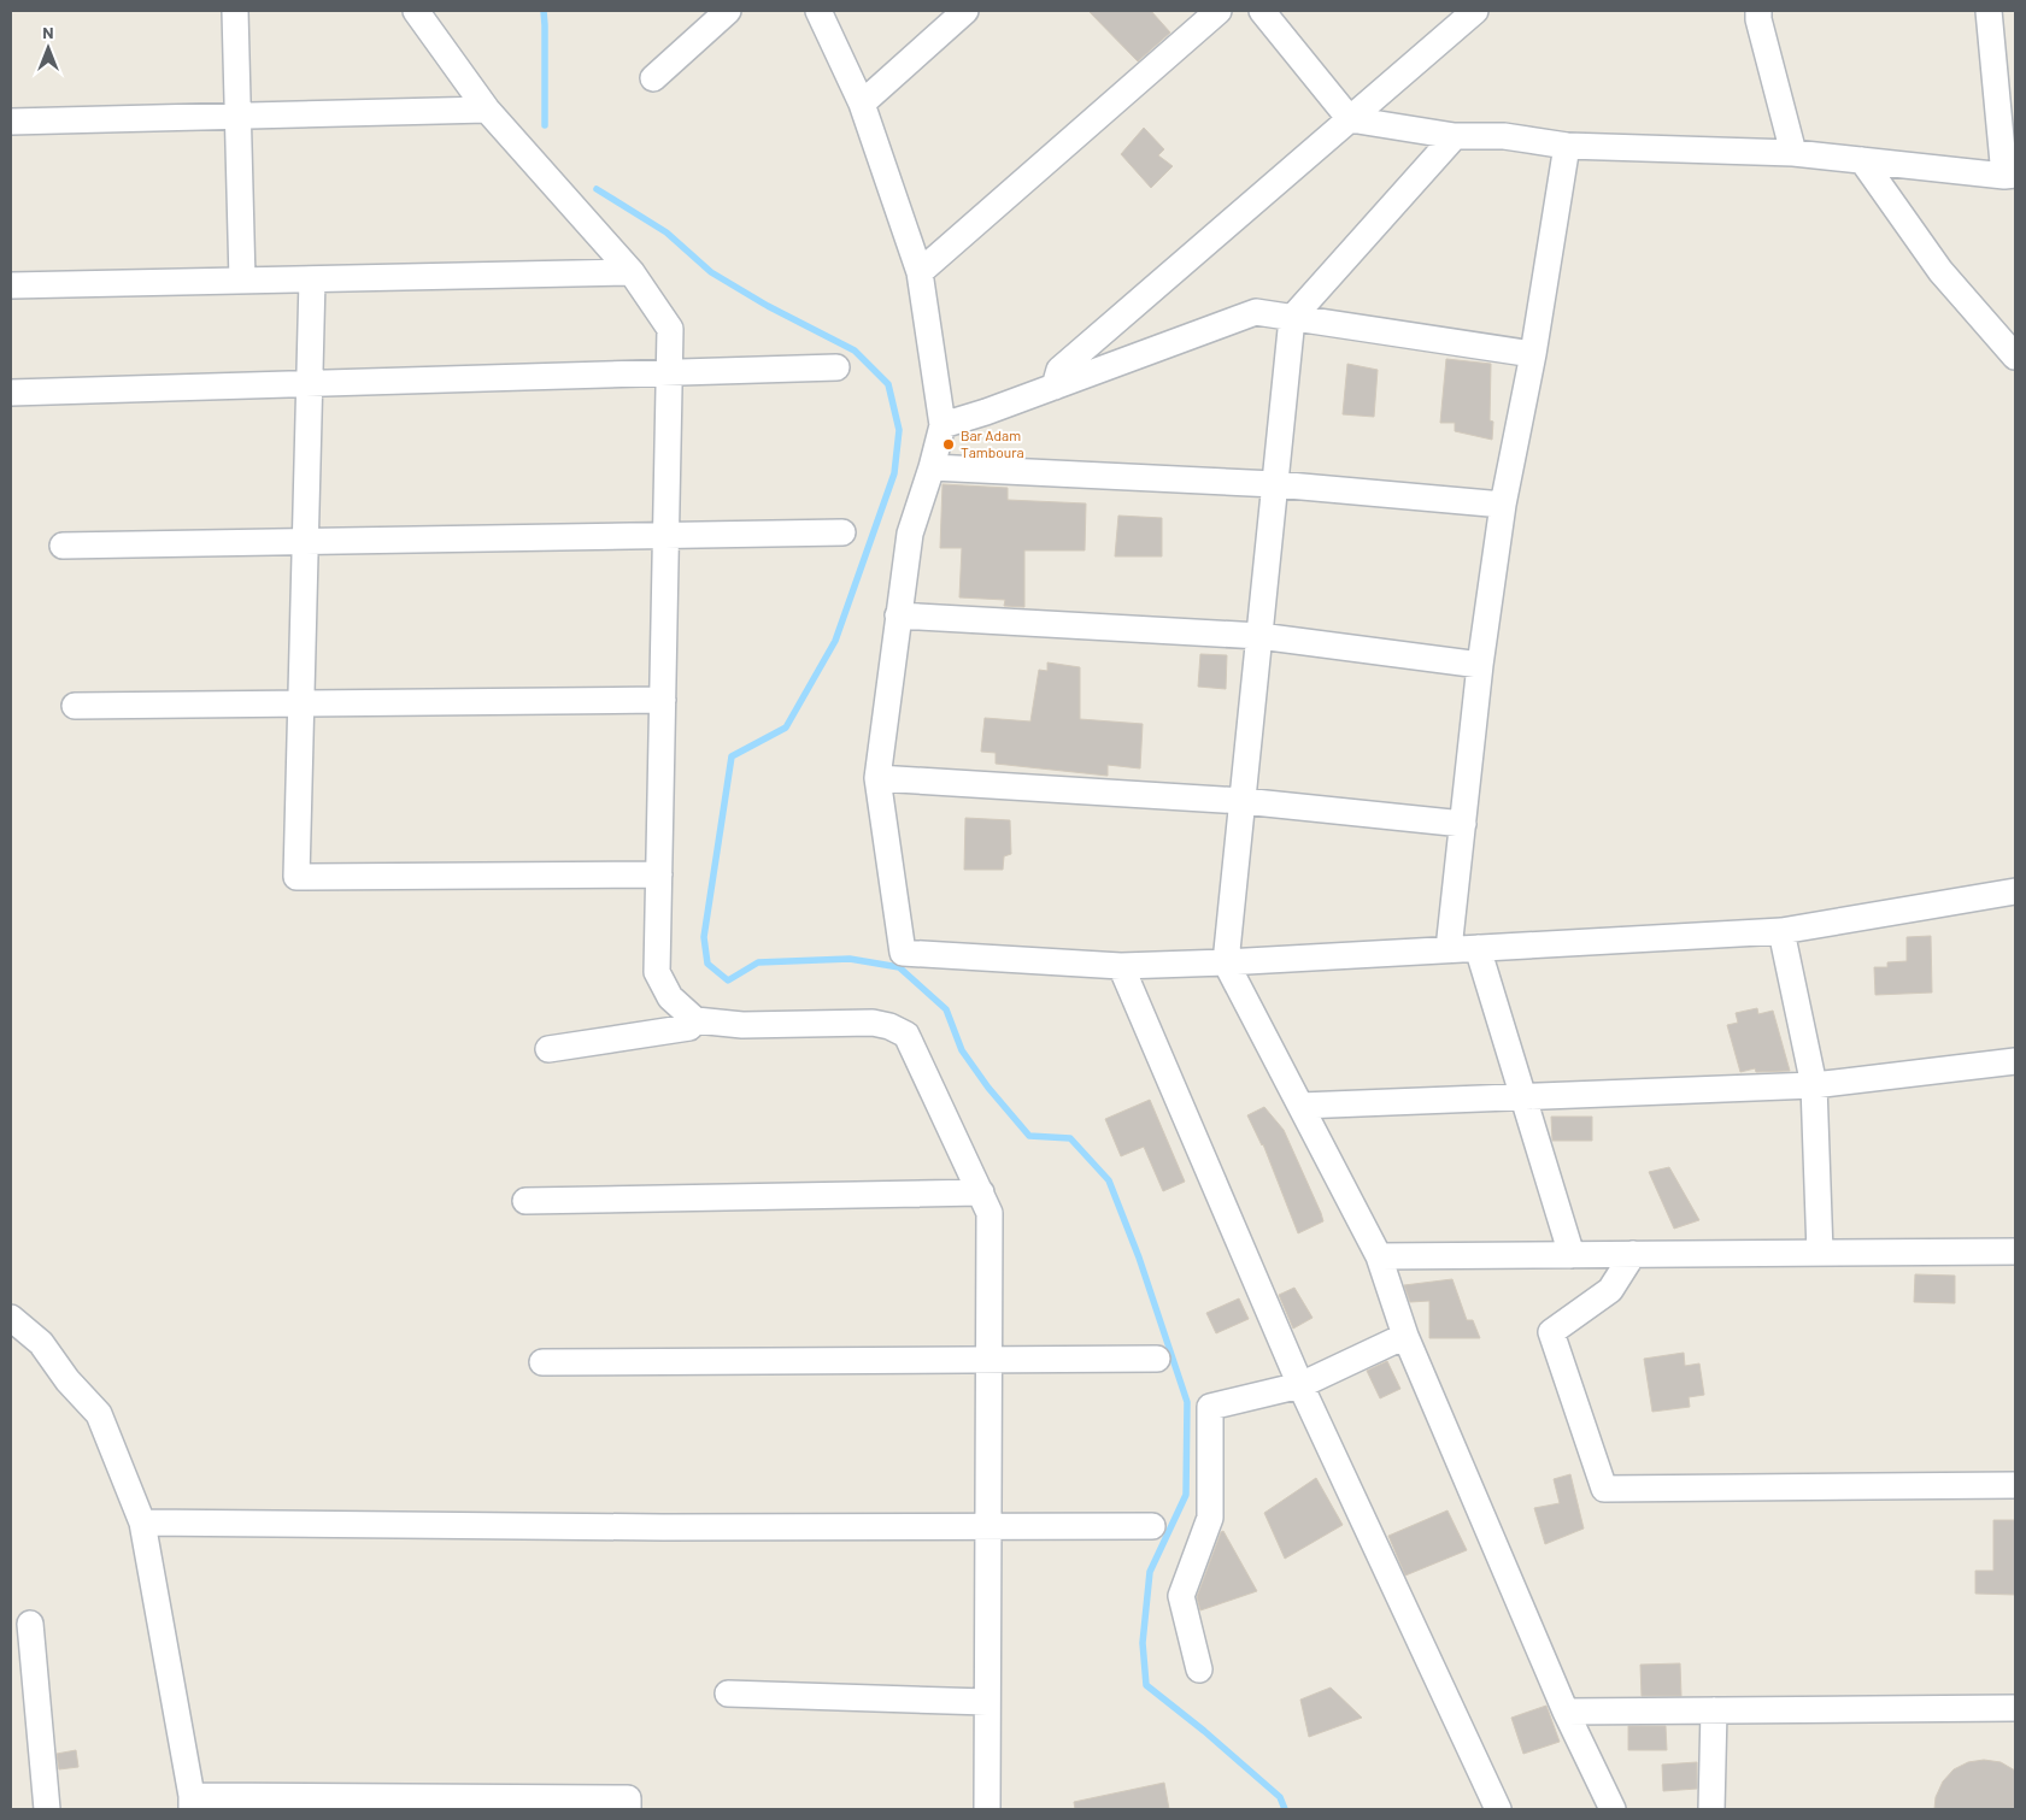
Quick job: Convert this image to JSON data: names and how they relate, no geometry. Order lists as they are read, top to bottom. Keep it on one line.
{"places":["Bar Adam Tamboura"],"north":"top"}
